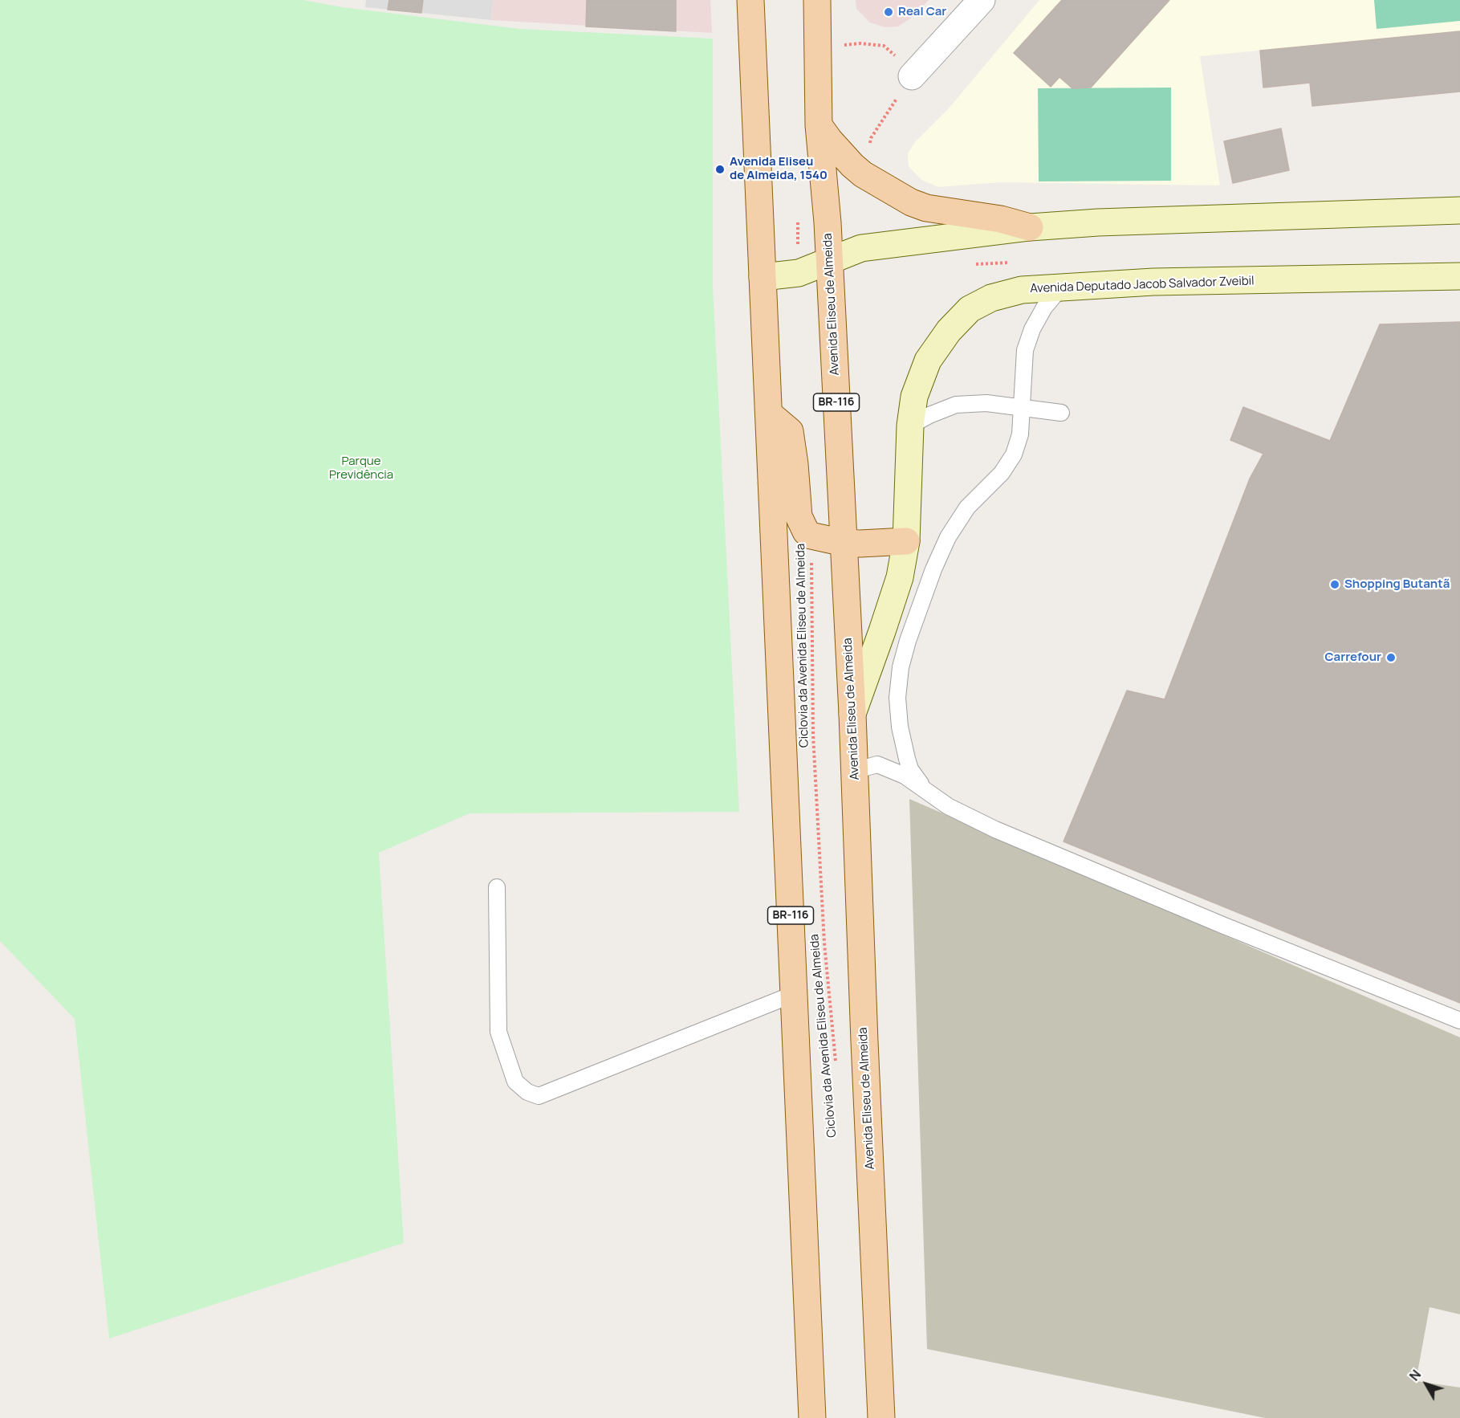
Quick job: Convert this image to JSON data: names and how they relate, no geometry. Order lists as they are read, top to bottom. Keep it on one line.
{"streets":{"main road":["Avenida Deputado Jacob Salvador Zveibil","Avenida Eliseu de Almeida","BR-116"],"path":["Ciclovia da Avenida Eliseu de Almeida"]},"crossings":[["Avenida Deputado Jacob Salvador Zveibil","Avenida Eliseu de Almeida"]],"parks":["Parque Previdência"],"places":["Real Car","Avenida Eliseu de Almeida, 1540","Shopping Butantã","Carrefour"],"north":"top left"}
